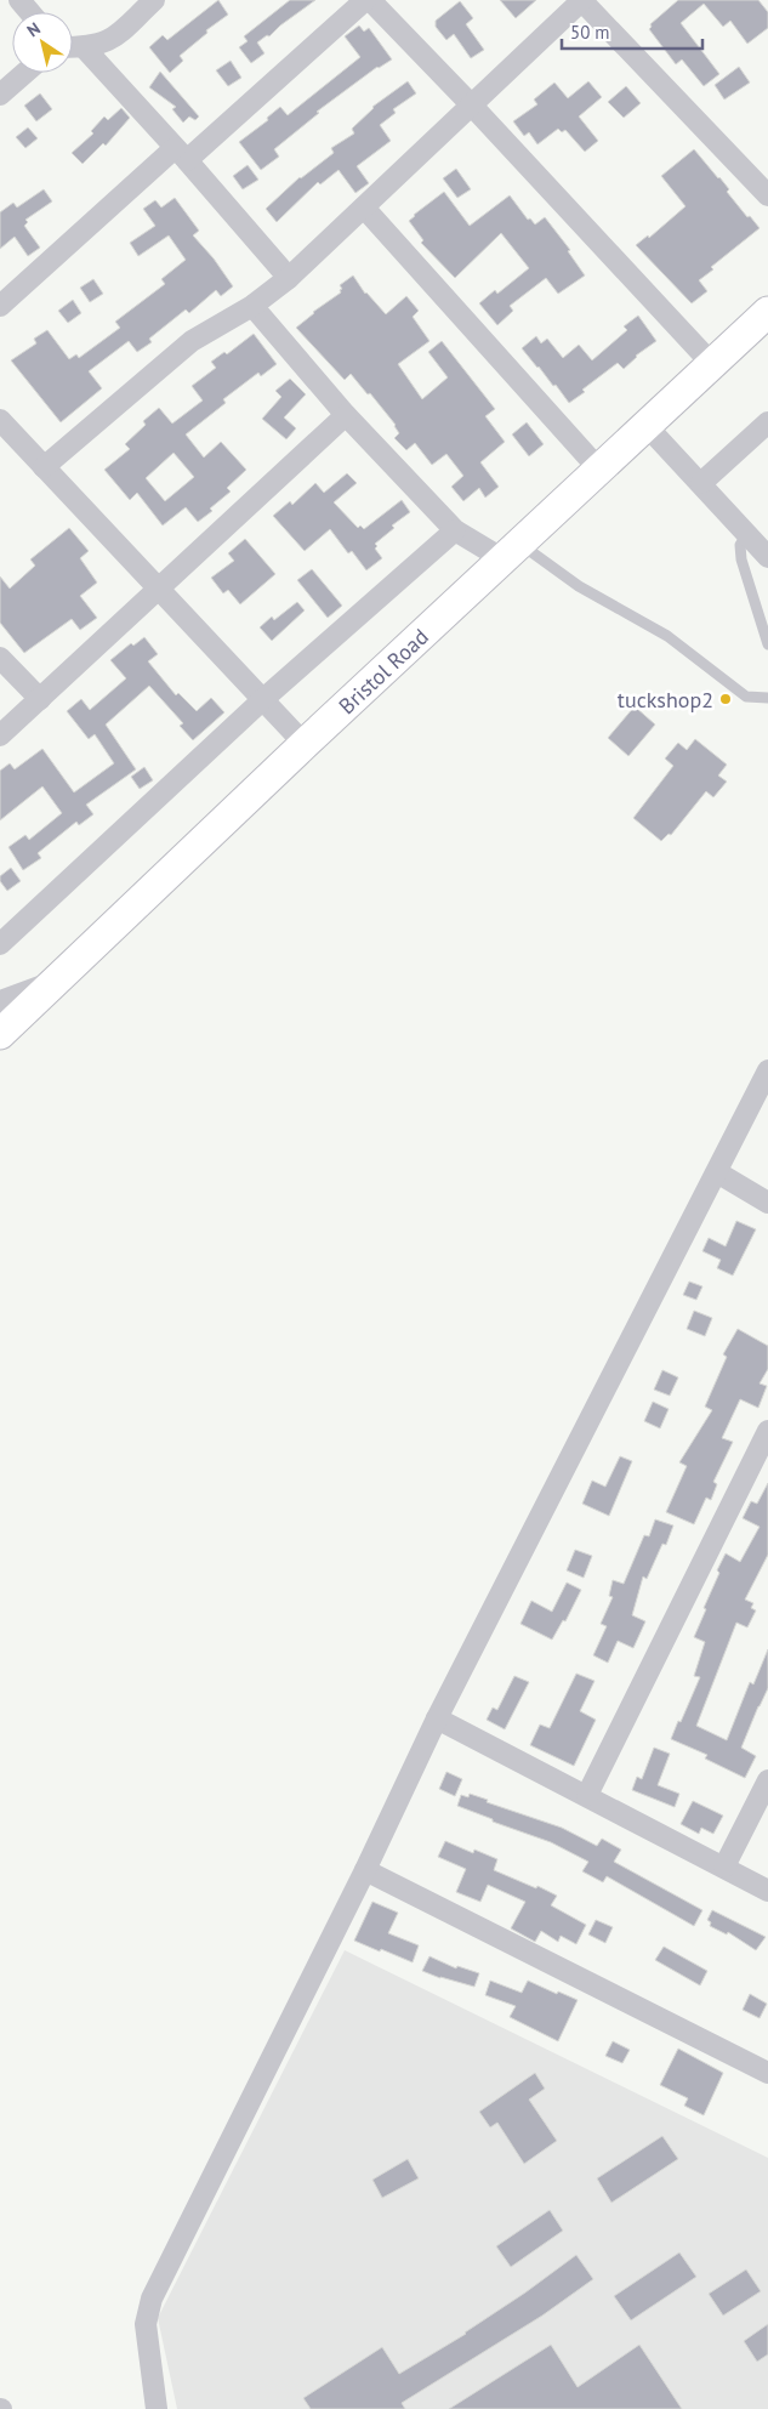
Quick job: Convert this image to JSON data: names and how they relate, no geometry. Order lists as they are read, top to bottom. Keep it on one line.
{"streets":{"street":["Bristol Road"]},"places":["tuckshop2"],"scale_bar":"50 m","north":"top left"}
